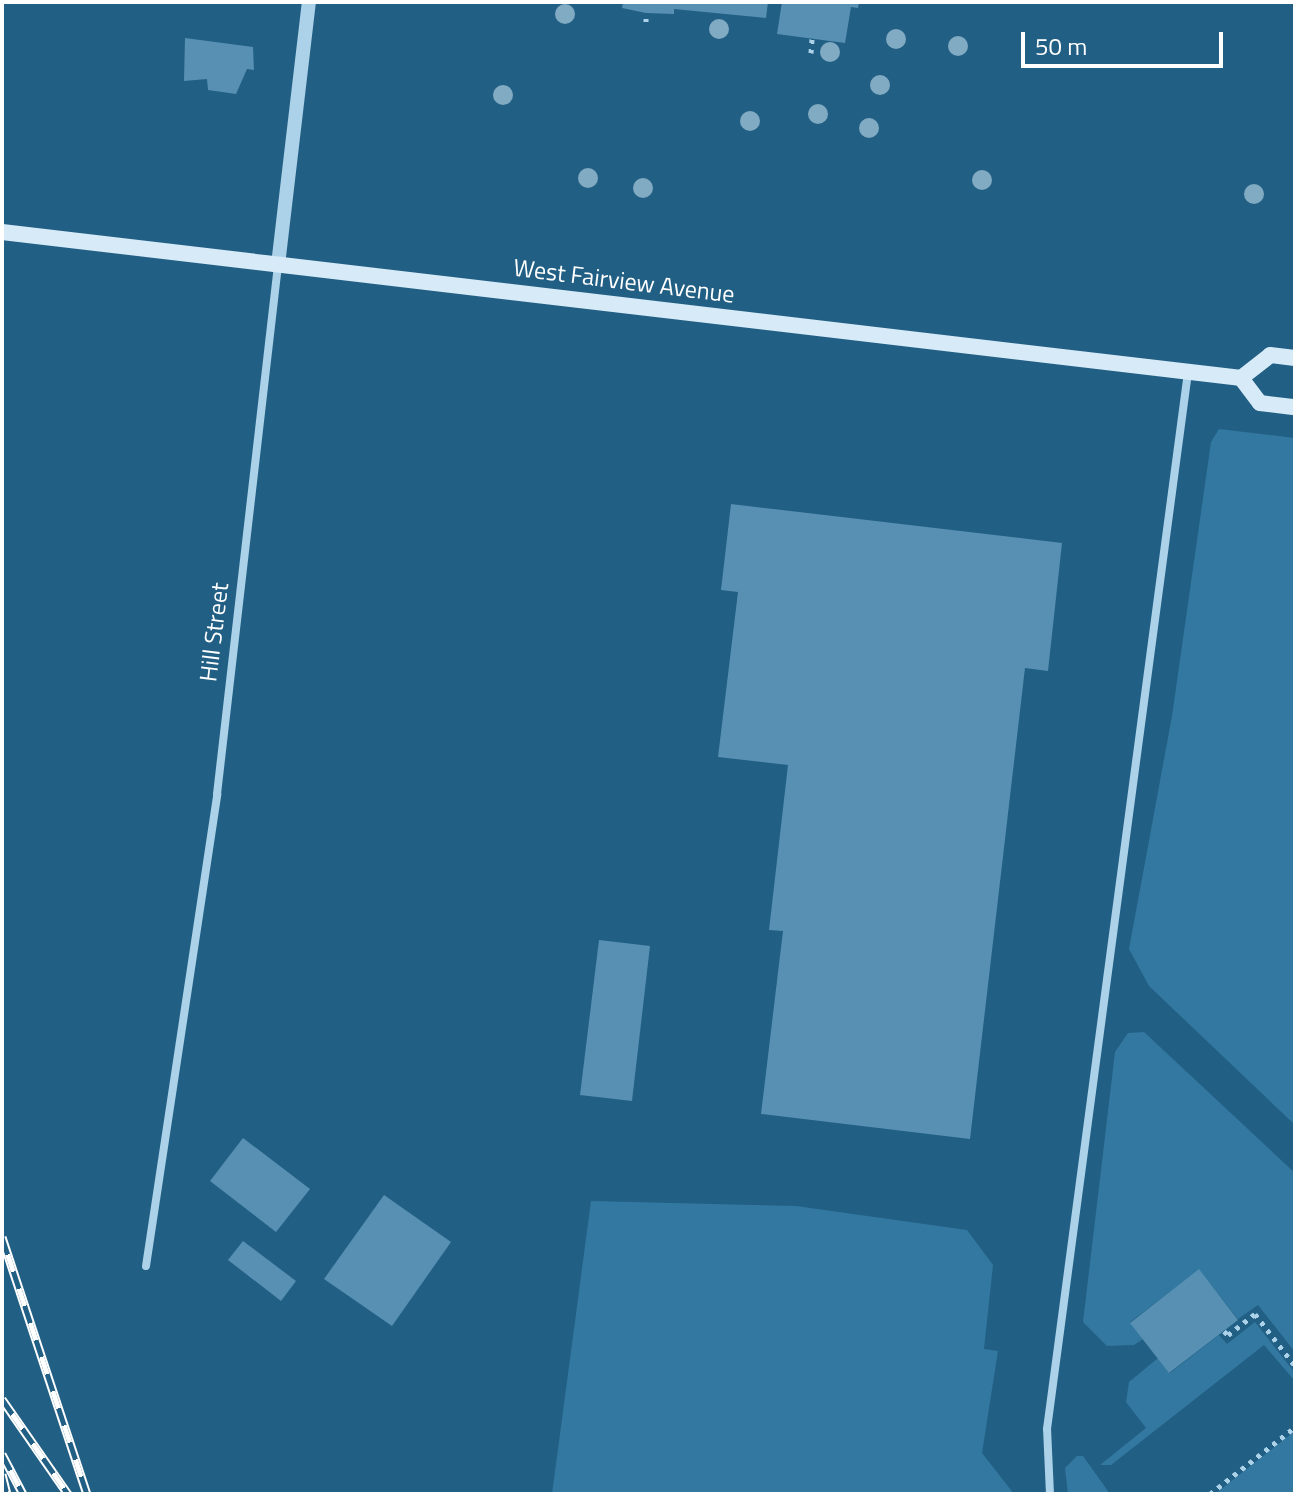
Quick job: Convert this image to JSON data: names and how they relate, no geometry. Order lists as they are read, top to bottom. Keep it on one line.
{"streets":{"main road":["West Fairview Avenue"],"street":["Hill Street"]},"crossings":[["West Fairview Avenue","Hill Street"]],"scale_bar":"50 m"}
